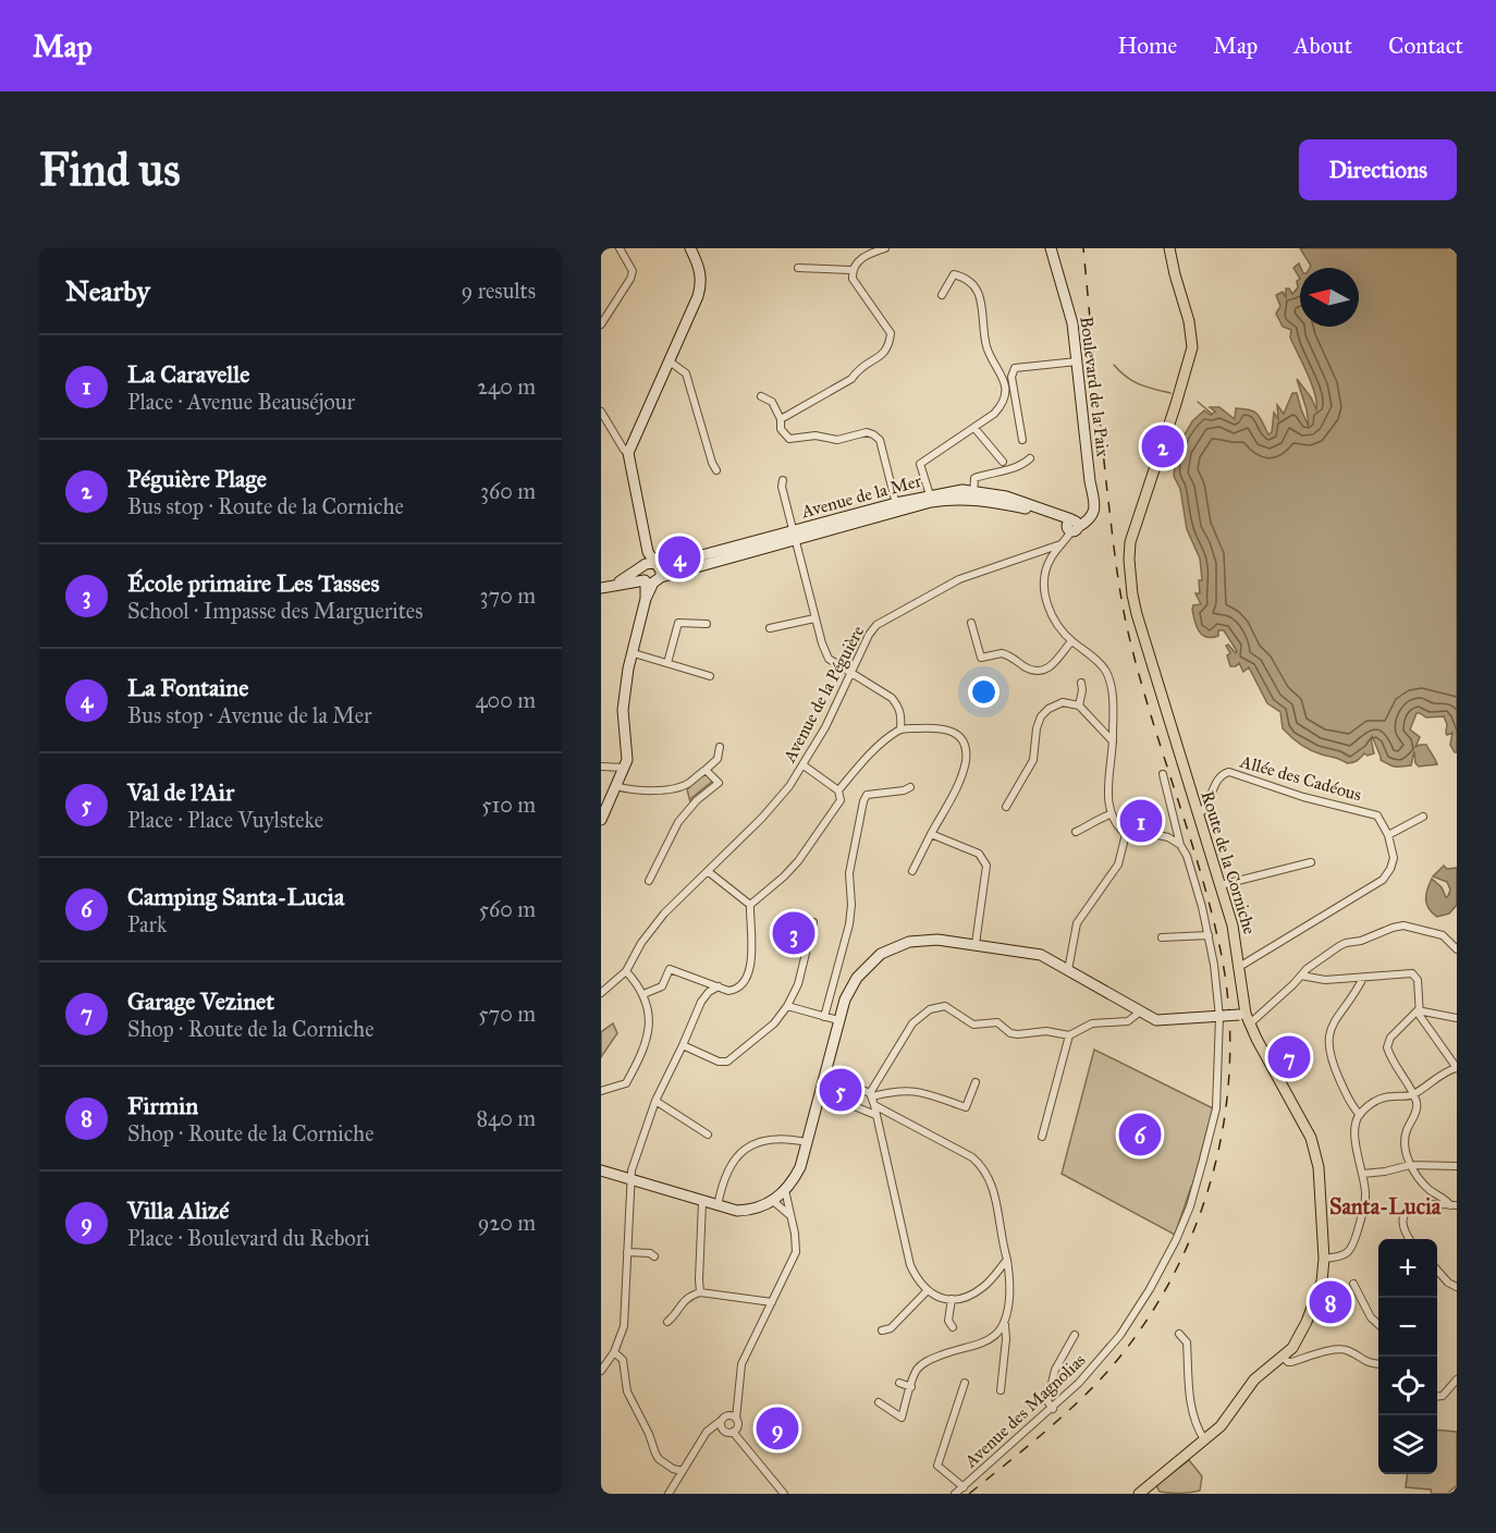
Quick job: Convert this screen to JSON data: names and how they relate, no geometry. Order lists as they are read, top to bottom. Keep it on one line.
{"streets":{"main road":["Route de la Corniche"],"street":["Boulevard de la Paix","Avenue de la Mer","Avenue de la Péguière","Allée des Cadéous","Avenue des Magnolias"]},"crossings":[["Boulevard de la Paix","Avenue de la Mer"],["Allée des Cadéous","Route de la Corniche"]],"districts":["Santa-Lucia"],"north":"left","page":{"header":"Map","nav":["Home","Map","About","Contact"],"buttons":"Directions","title":"Find us","heading":["Nearby","9 results"],"list":[{"mark":"1","name":"La Caravelle","note":"Place · Avenue Beauséjour","value":"240 m"},{"mark":"2","name":"Péguière Plage","note":"Bus stop · Route de la Corniche","value":"360 m"},{"mark":"3","name":"École primaire Les Tasses","note":"School · Impasse des Marguerites","value":"370 m"},{"mark":"4","name":"La Fontaine","note":"Bus stop · Avenue de la Mer","value":"400 m"},{"mark":"5","name":"Val de l’Air","note":"Place · Place Vuylsteke","value":"510 m"},{"mark":"6","name":"Camping Santa-Lucia","note":"Park","value":"560 m"},{"mark":"7","name":"Garage Vezinet","note":"Shop · Route de la Corniche","value":"570 m"},{"mark":"8","name":"Firmin","note":"Shop · Route de la Corniche","value":"840 m"},{"mark":"9","name":"Villa Alizé","note":"Place · Boulevard du Rebori","value":"920 m"}],"pins":["2","4","1","3","7","5","6","8","9"],"map_buttons":["+","−"]}}
